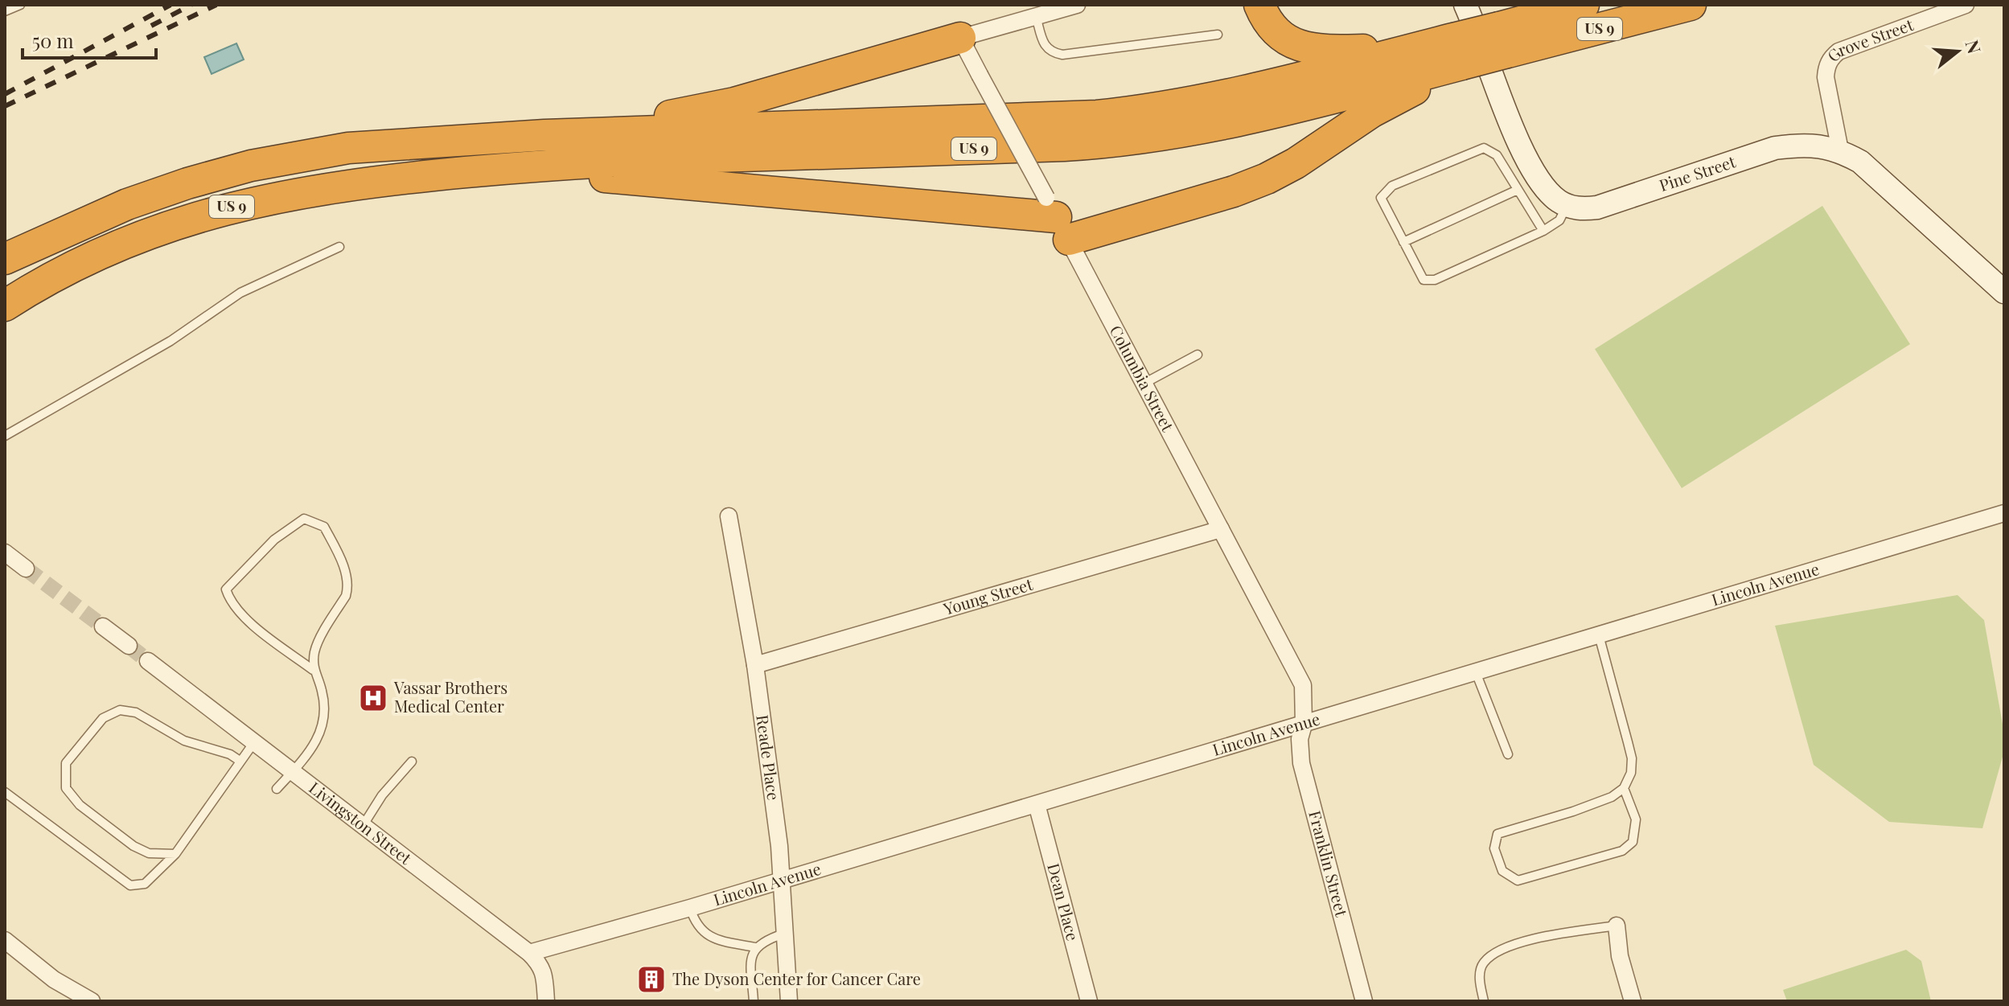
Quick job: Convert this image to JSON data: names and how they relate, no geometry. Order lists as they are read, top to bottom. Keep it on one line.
{"streets":{"highway":["US 9"],"street":["Grove Street","Pine Street","Columbia Street","Lincoln Avenue","Young Street","Reade Place","Livingston Street","Franklin Street","Dean Place"]},"crossings":[["Grove Street","Pine Street"],["Columbia Street","Lincoln Avenue"],["Columbia Street","Young Street"],["Columbia Street","Franklin Street"],["Lincoln Avenue","Reade Place"],["Lincoln Avenue","Livingston Street"],["Lincoln Avenue","Franklin Street"],["Lincoln Avenue","Dean Place"],["Young Street","Reade Place"]],"places":{"hospital":["Vassar Brothers Medical Center"],"building":["The Dyson Center for Cancer Care"]},"scale_bar":"50 m","north":"right"}
